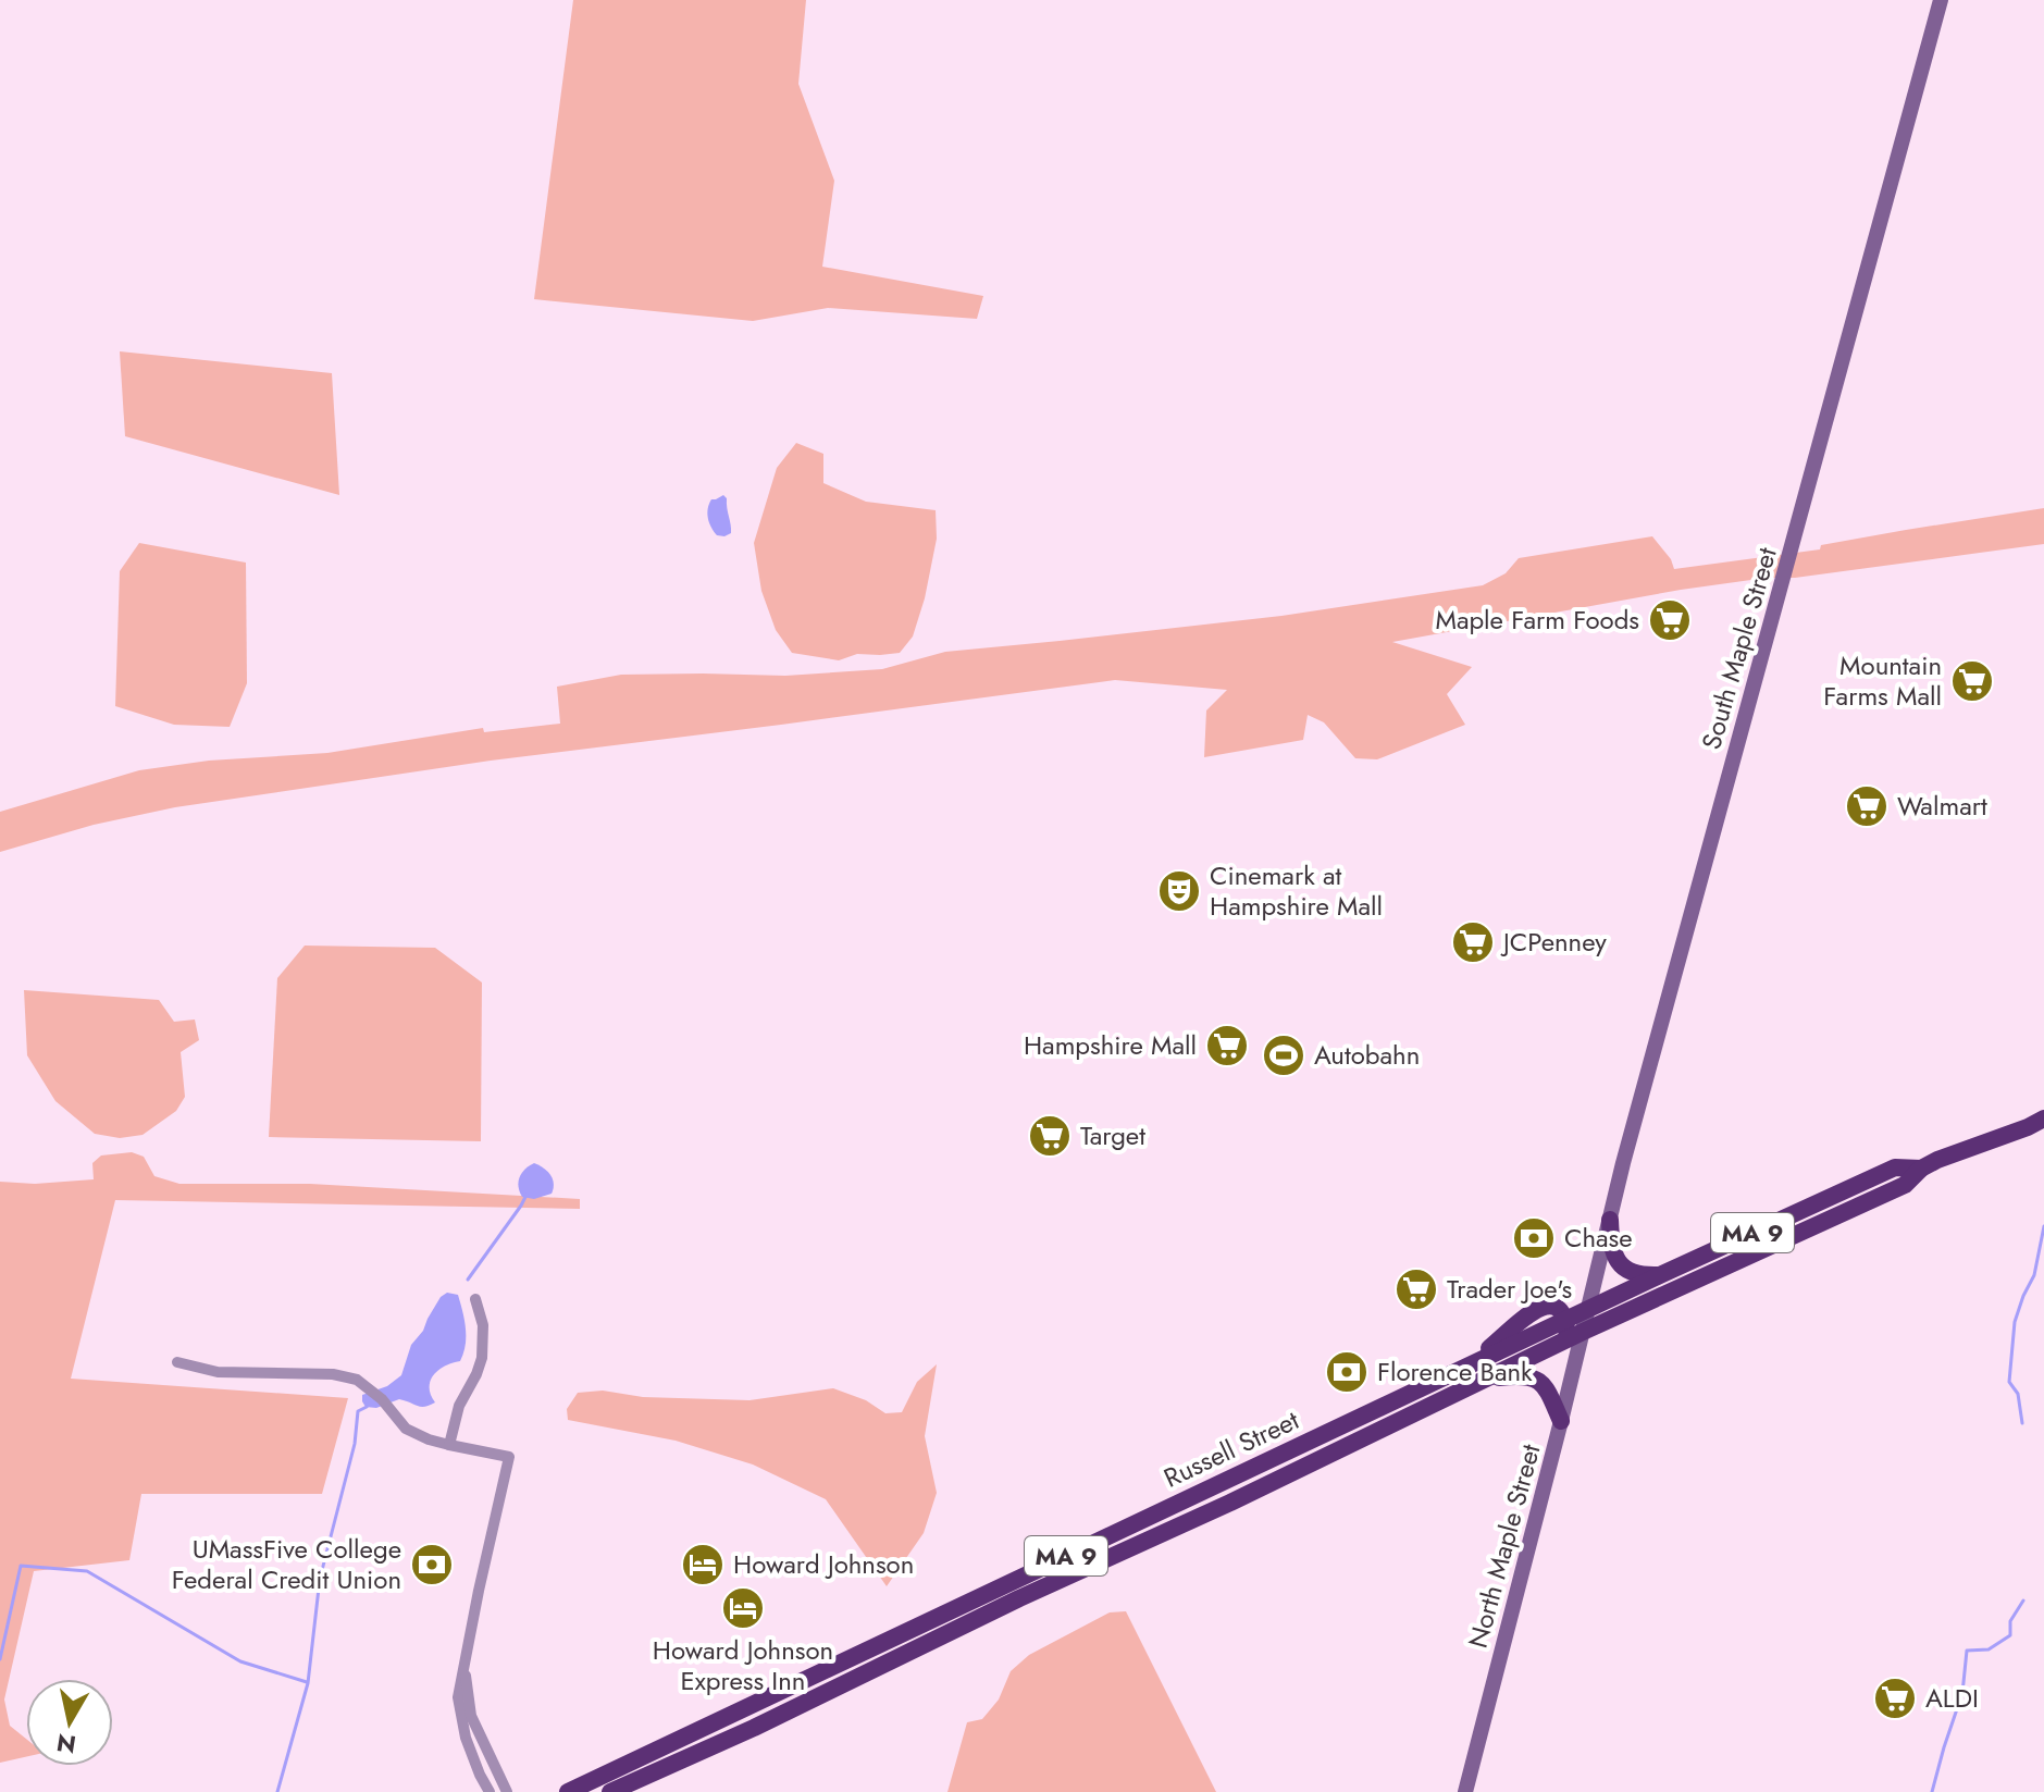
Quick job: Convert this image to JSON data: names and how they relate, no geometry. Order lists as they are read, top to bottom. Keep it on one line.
{"streets":{"highway":["MA 9","Russell Street"],"main road":["South Maple Street","North Maple Street"]},"crossings":[["South Maple Street","Russell Street"],["South Maple Street","North Maple Street"],["Russell Street","North Maple Street"]],"places":{"supermarket":["Maple Farm Foods","Mountain Farms Mall","Walmart","JCPenney","Hampshire Mall","Target","Trader Joe's","ALDI"],"theatre":["Cinemark at Hampshire Mall"],"sports":["Autobahn"],"bank":["Chase","Florence Bank","UMassFive College Federal Credit Union"],"hotel":["Howard Johnson","Howard Johnson Express Inn"]},"north":"bottom"}
